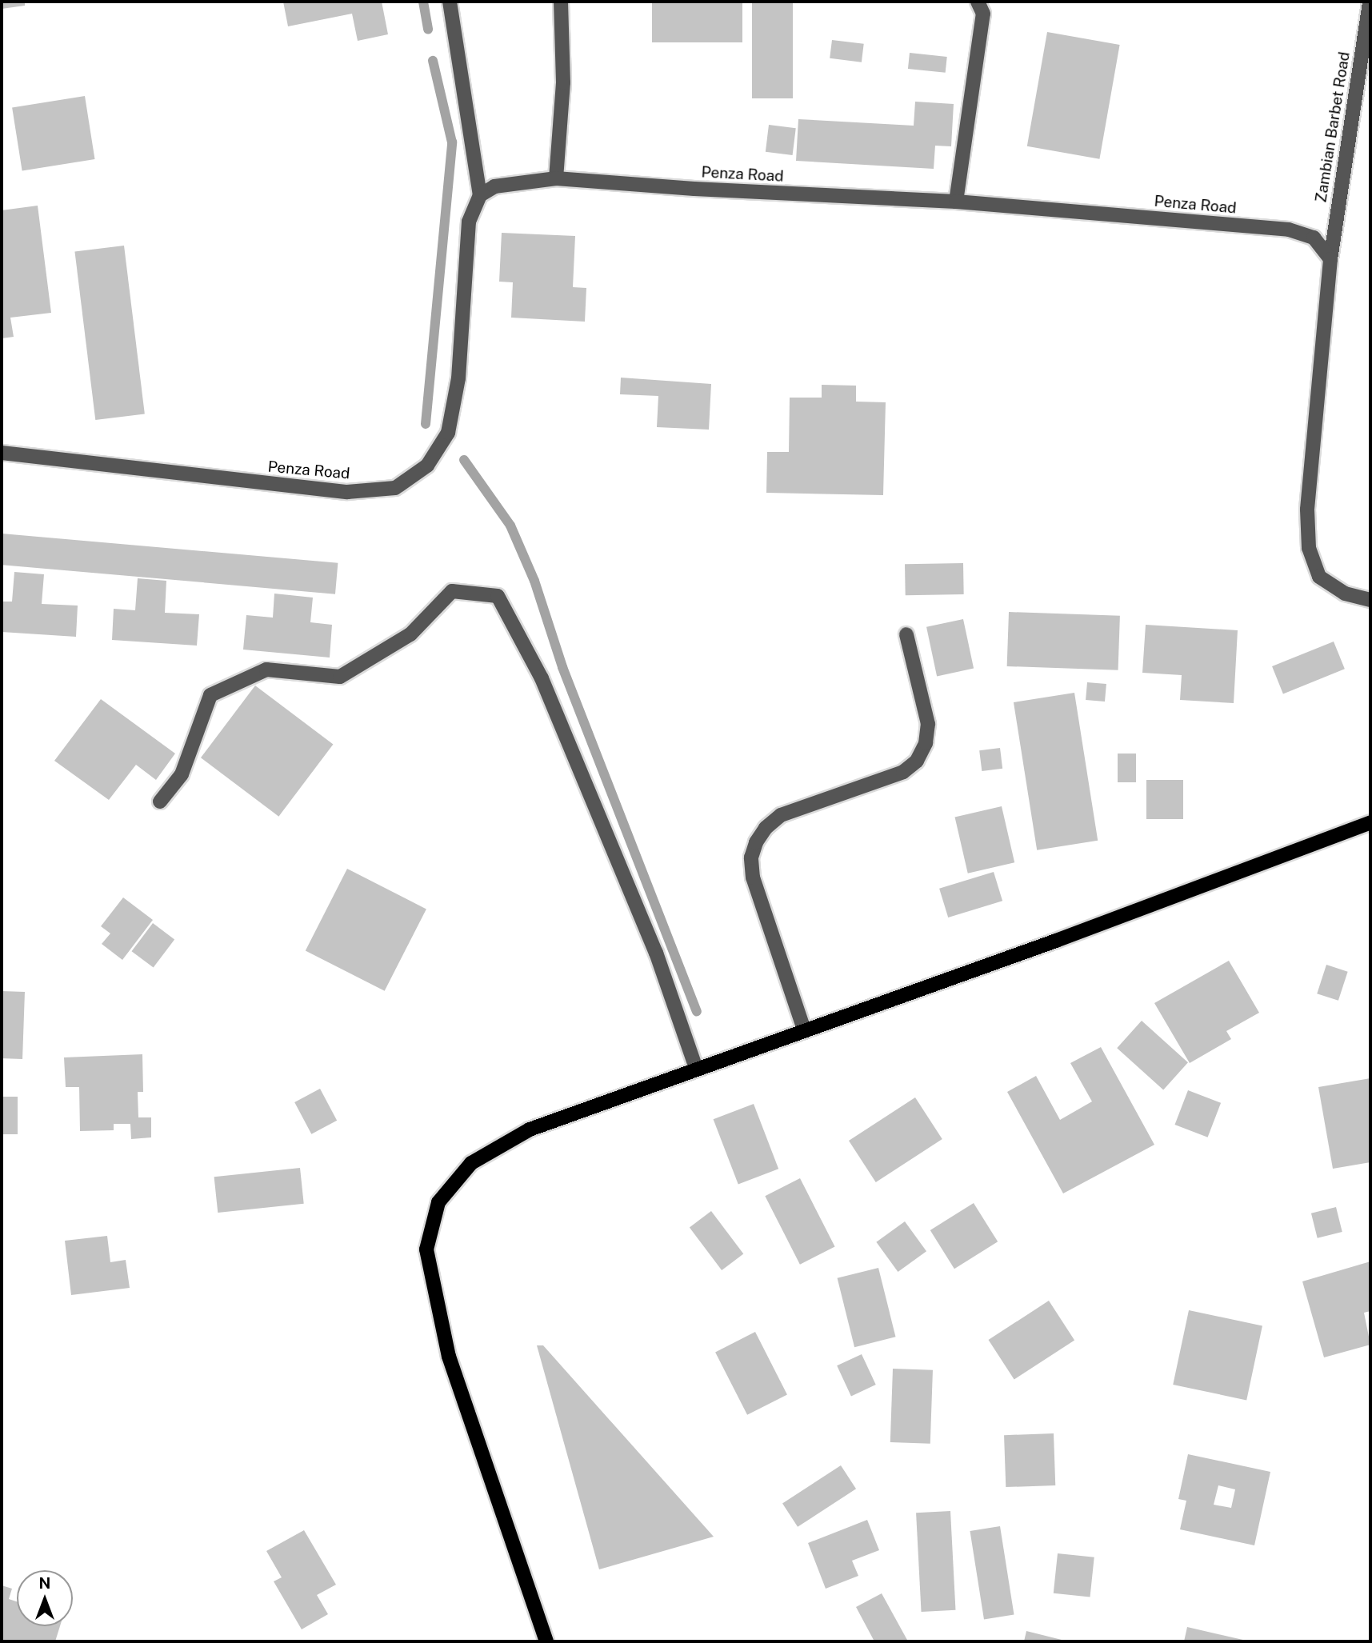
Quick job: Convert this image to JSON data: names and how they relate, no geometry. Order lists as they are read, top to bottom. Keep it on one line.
{"streets":{"street":["Zambian Barbet Road","Penza Road"]},"crossings":[["Zambian Barbet Road","Penza Road"]],"north":"top"}
